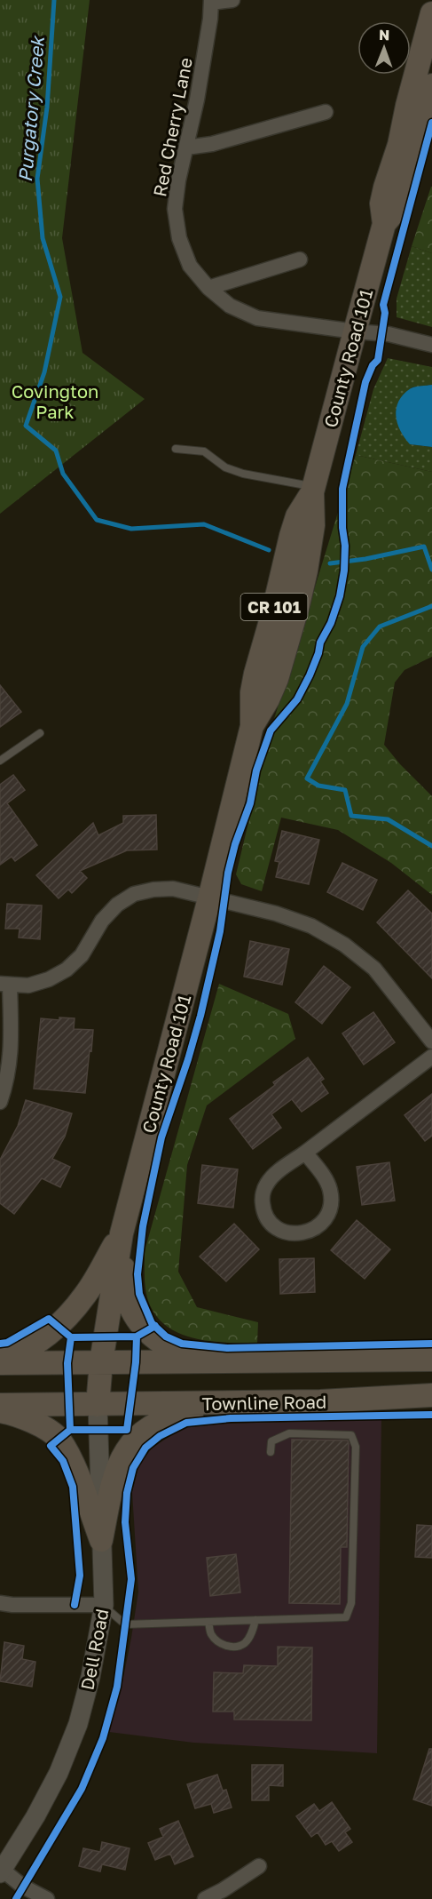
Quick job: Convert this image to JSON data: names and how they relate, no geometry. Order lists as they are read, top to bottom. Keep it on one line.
{"streets":{"main road":["County Road 101","CR 101","Townline Road"],"street":["Red Cherry Lane","Dell Road"]},"crossings":[["Red Cherry Lane","County Road 101"],["County Road 101","CR 101"],["County Road 101","Townline Road"],["County Road 101","Dell Road"],["Townline Road","Dell Road"]],"water":["Purgatory Creek"],"parks":["Covington Park"],"north":"top"}
